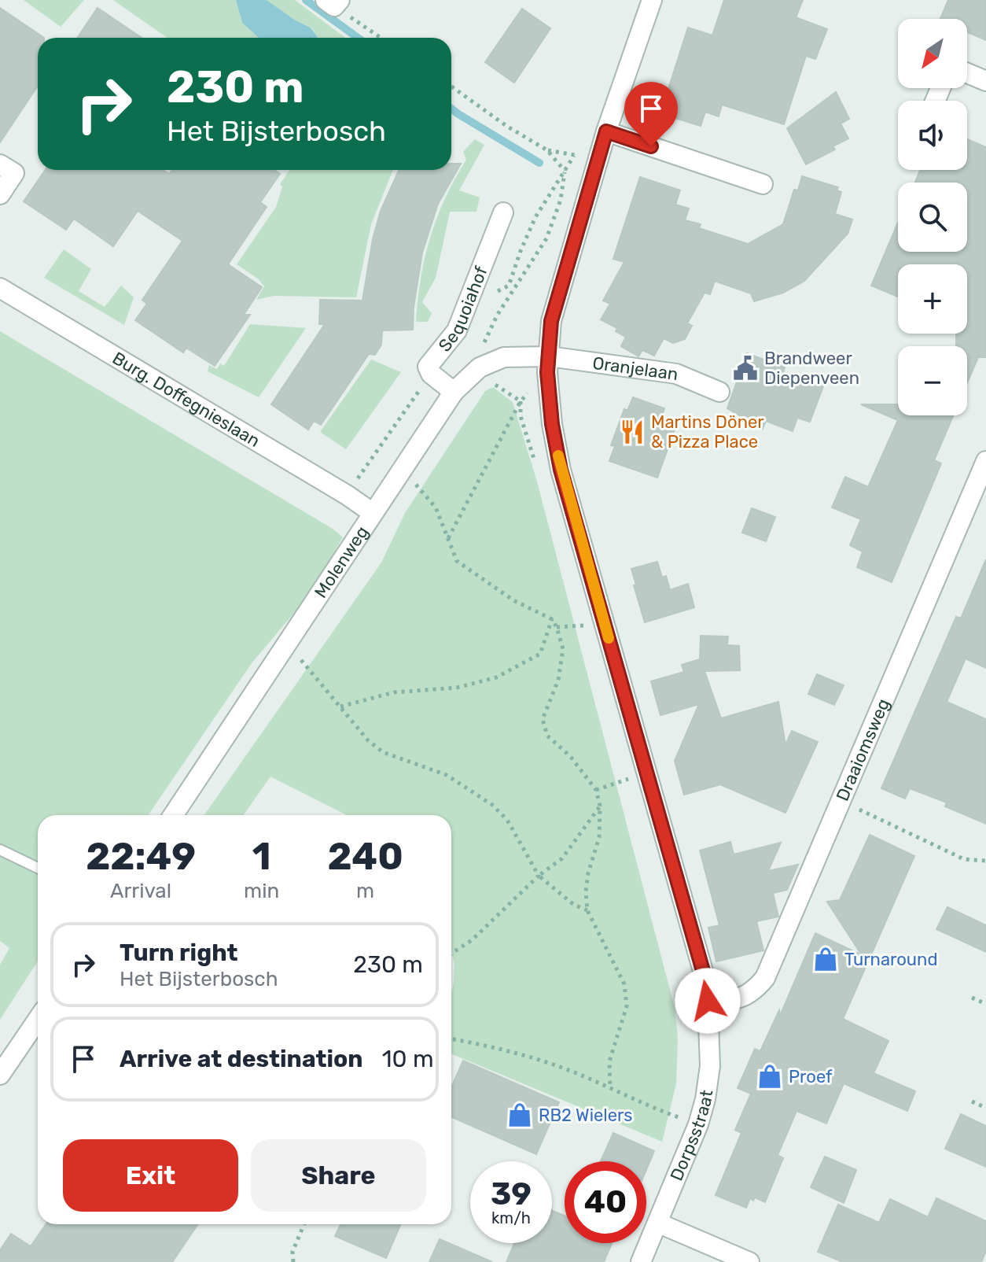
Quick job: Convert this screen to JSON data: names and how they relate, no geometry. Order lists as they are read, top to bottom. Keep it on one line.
{"streets":{"street":["Sequoiahof","Oranjelaan","Burg. Doffegnieslaan","Molenweg","Draaiomsweg","Dorpsstraat"]},"crossings":[["Sequoiahof","Molenweg"],["Oranjelaan","Molenweg"],["Burg. Doffegnieslaan","Molenweg"],["Draaiomsweg","Dorpsstraat"]],"places":{"public building":["Brandweer Diepenveen"],"restaurant":["Martins Döner & Pizza Place"],"shop":["Turnaround","Proef","RB2 Wielers"]},"north":"bottom left","page":{"map_buttons":["+","−"],"turn":["230 m","Het Bijsterbosch"],"eta":["22:49","Arrival","1","min","240","m"],"list":[{"name":"Turn right","note":"Het Bijsterbosch","value":"230 m"},{"name":"Arrive at destination","value":"10 m"}],"buttons":["Exit","Share"],"speed":"39 km/h","limit":"40"}}
